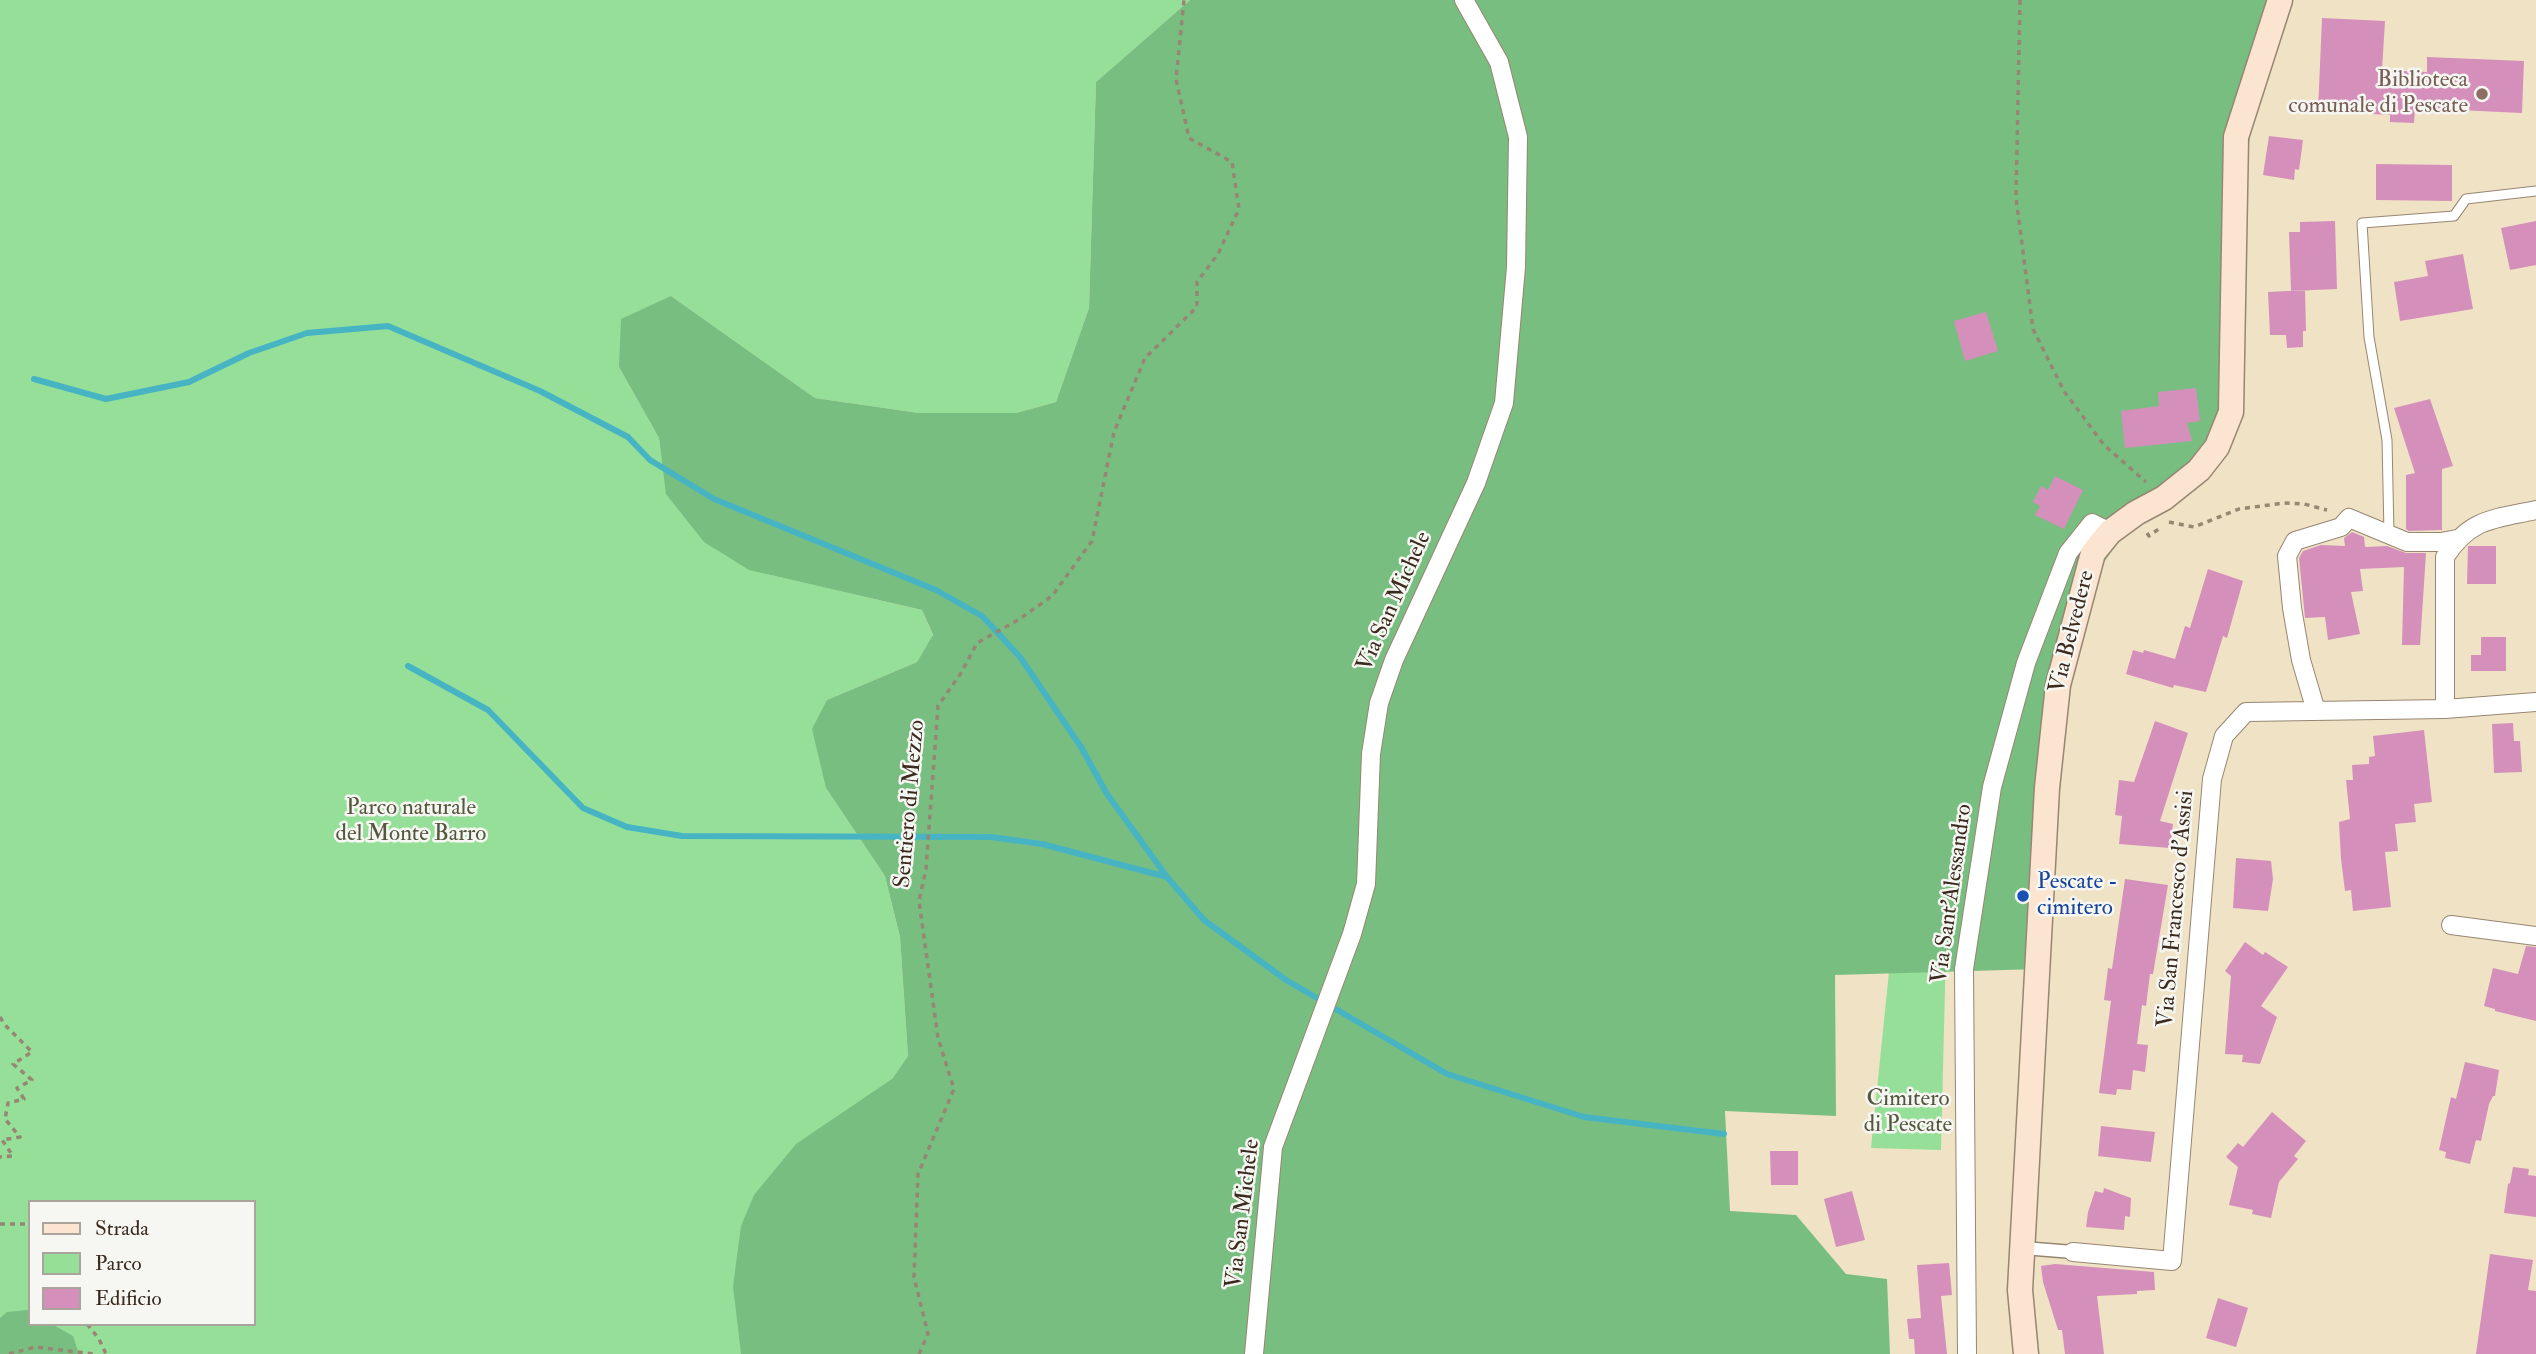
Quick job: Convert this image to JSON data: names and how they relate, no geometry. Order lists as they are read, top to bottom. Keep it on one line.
{"streets":{"main road":["Via Belvedere"],"street":["Via San Michele","Via Sant'Alessandro","Via San Francesco d'Assisi"],"path":["Sentiero di Mezzo"]},"crossings":[["Via Belvedere","Via Sant'Alessandro"],["Via Belvedere","Via San Francesco d'Assisi"]],"parks":["Parco naturale del Monte Barro","Cimitero di Pescate"],"places":["Biblioteca comunale di Pescate","Pescate - cimitero"],"legend":["Strada","Parco","Edificio"]}
